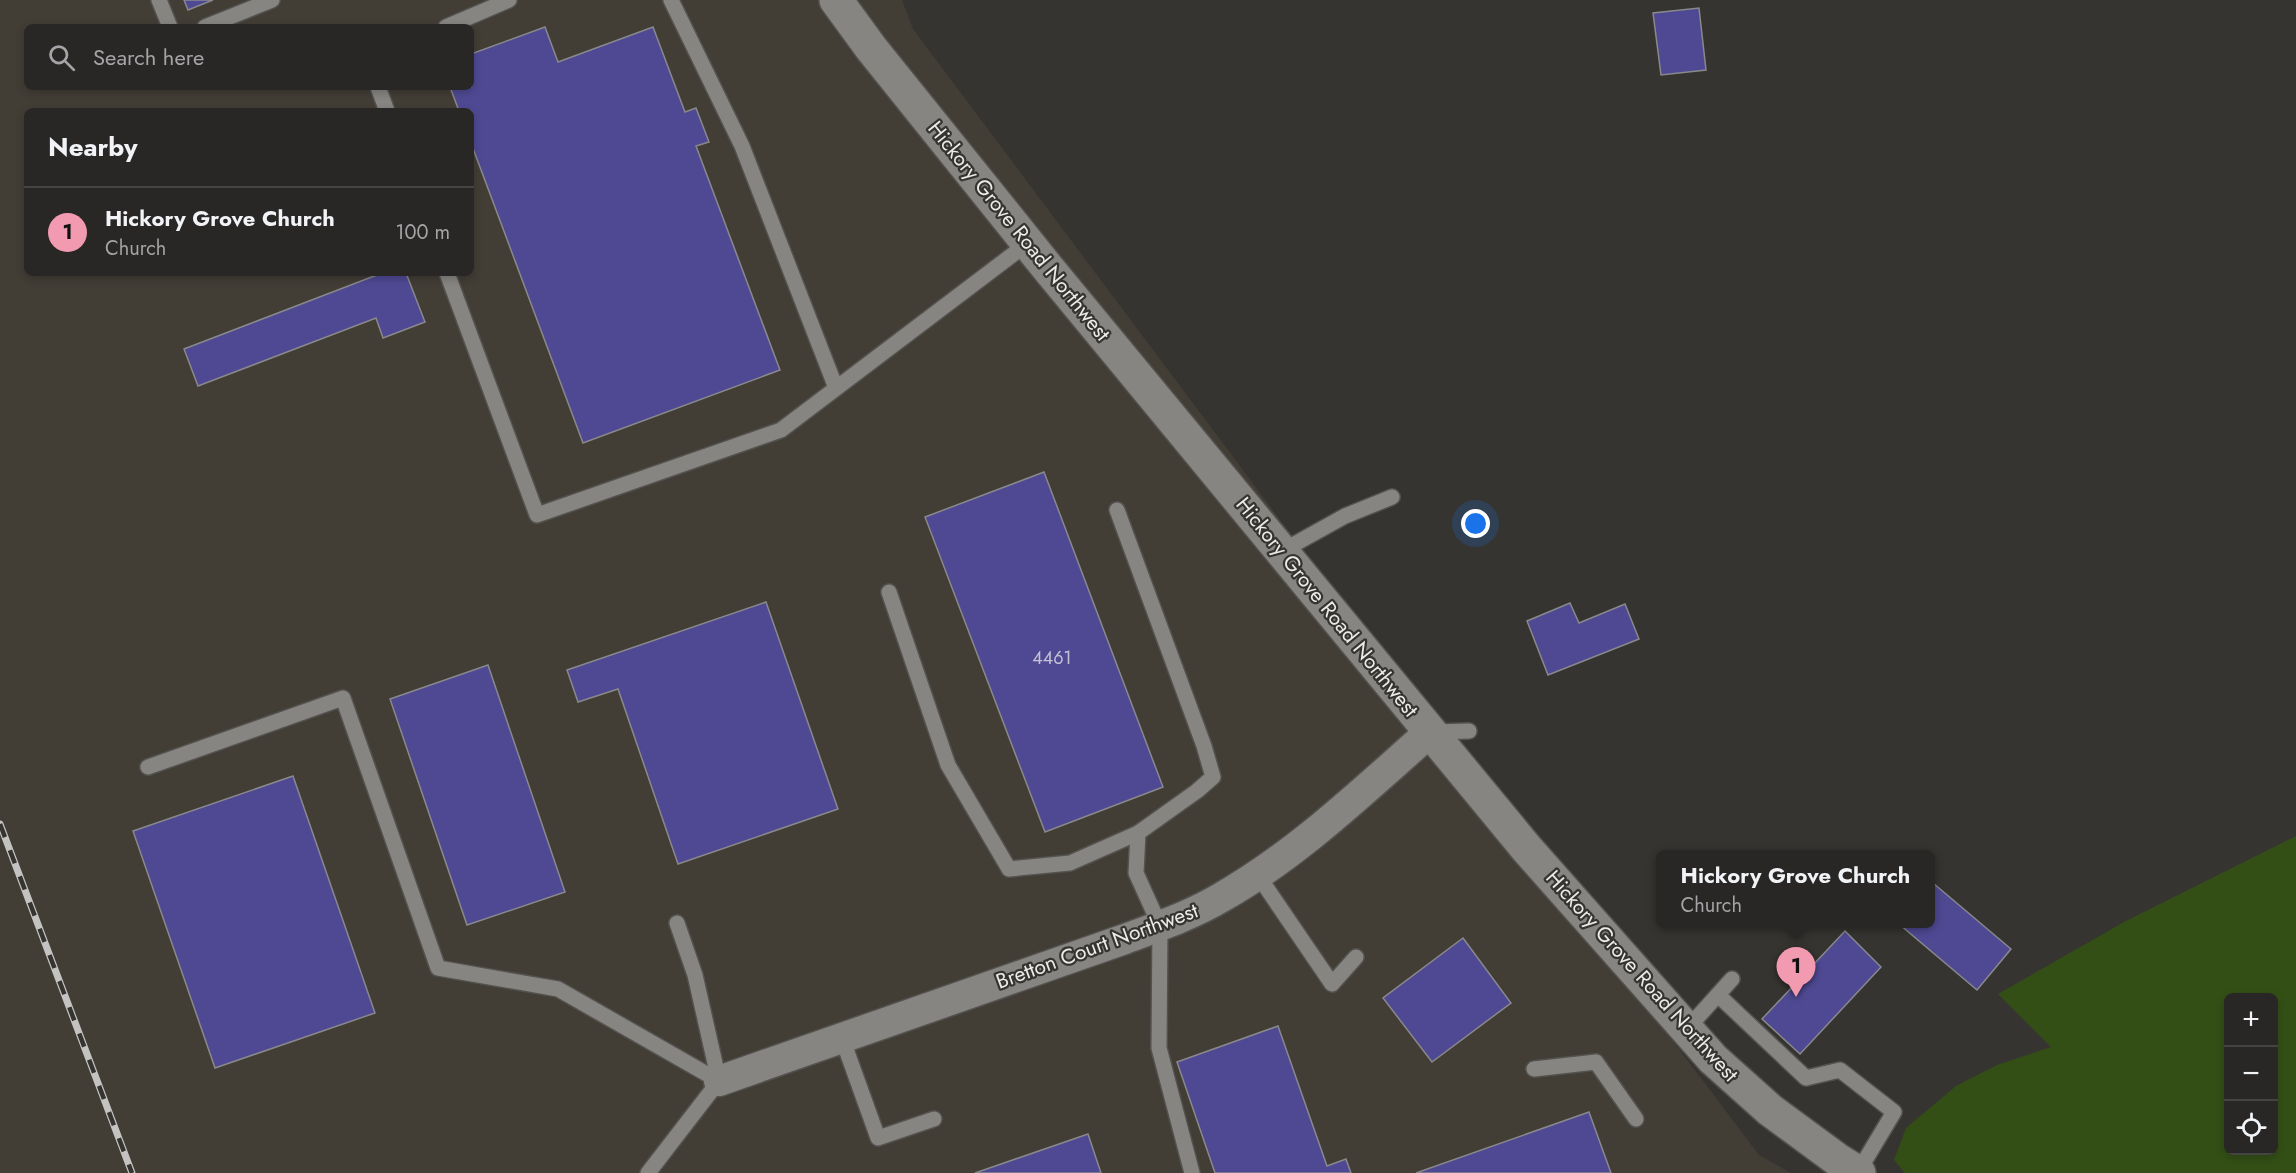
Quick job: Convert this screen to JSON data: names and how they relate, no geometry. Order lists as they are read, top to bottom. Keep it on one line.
{"streets":{"street":["Hickory Grove Road Northwest","Bretton Court Northwest"]},"crossings":[["Hickory Grove Road Northwest","Bretton Court Northwest"]],"house_numbers":["4461"],"page":{"search":"Search here","heading":"Nearby","list":[{"mark":"1","name":"Hickory Grove Church","note":"Church","value":"100 m"}],"popup":["Hickory Grove Church","Church"],"pins":"1","map_buttons":["+","−"]}}
